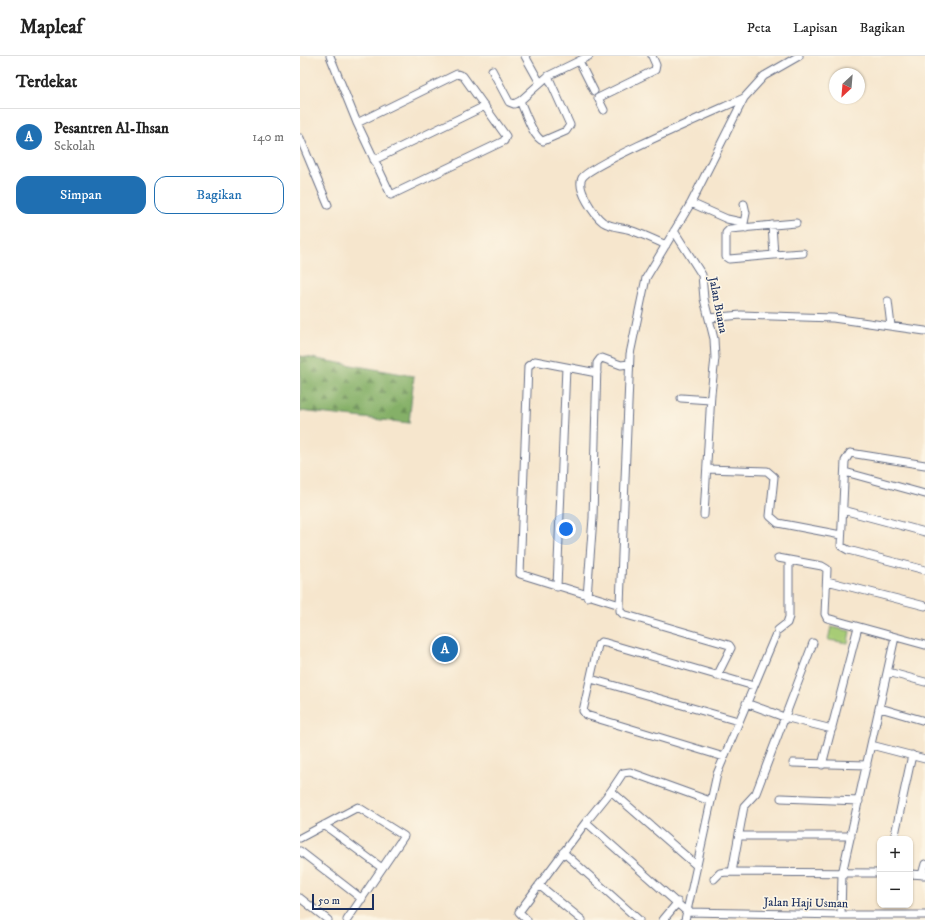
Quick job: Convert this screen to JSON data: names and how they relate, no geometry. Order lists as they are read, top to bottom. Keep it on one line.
{"streets":{"street":["Jalan Buana","Jalan Haji Usman"]},"scale_bar":"50 m","north":"bottom left","page":{"header":"Mapleaf","nav":["Peta","Lapisan","Bagikan"],"heading":"Terdekat","list":[{"mark":"A","name":"Pesantren Al-Ihsan","note":"Sekolah","value":"140 m"}],"buttons":["Simpan","Bagikan"],"pins":"A","map_buttons":["+","−"],"scale":"50 m"}}
